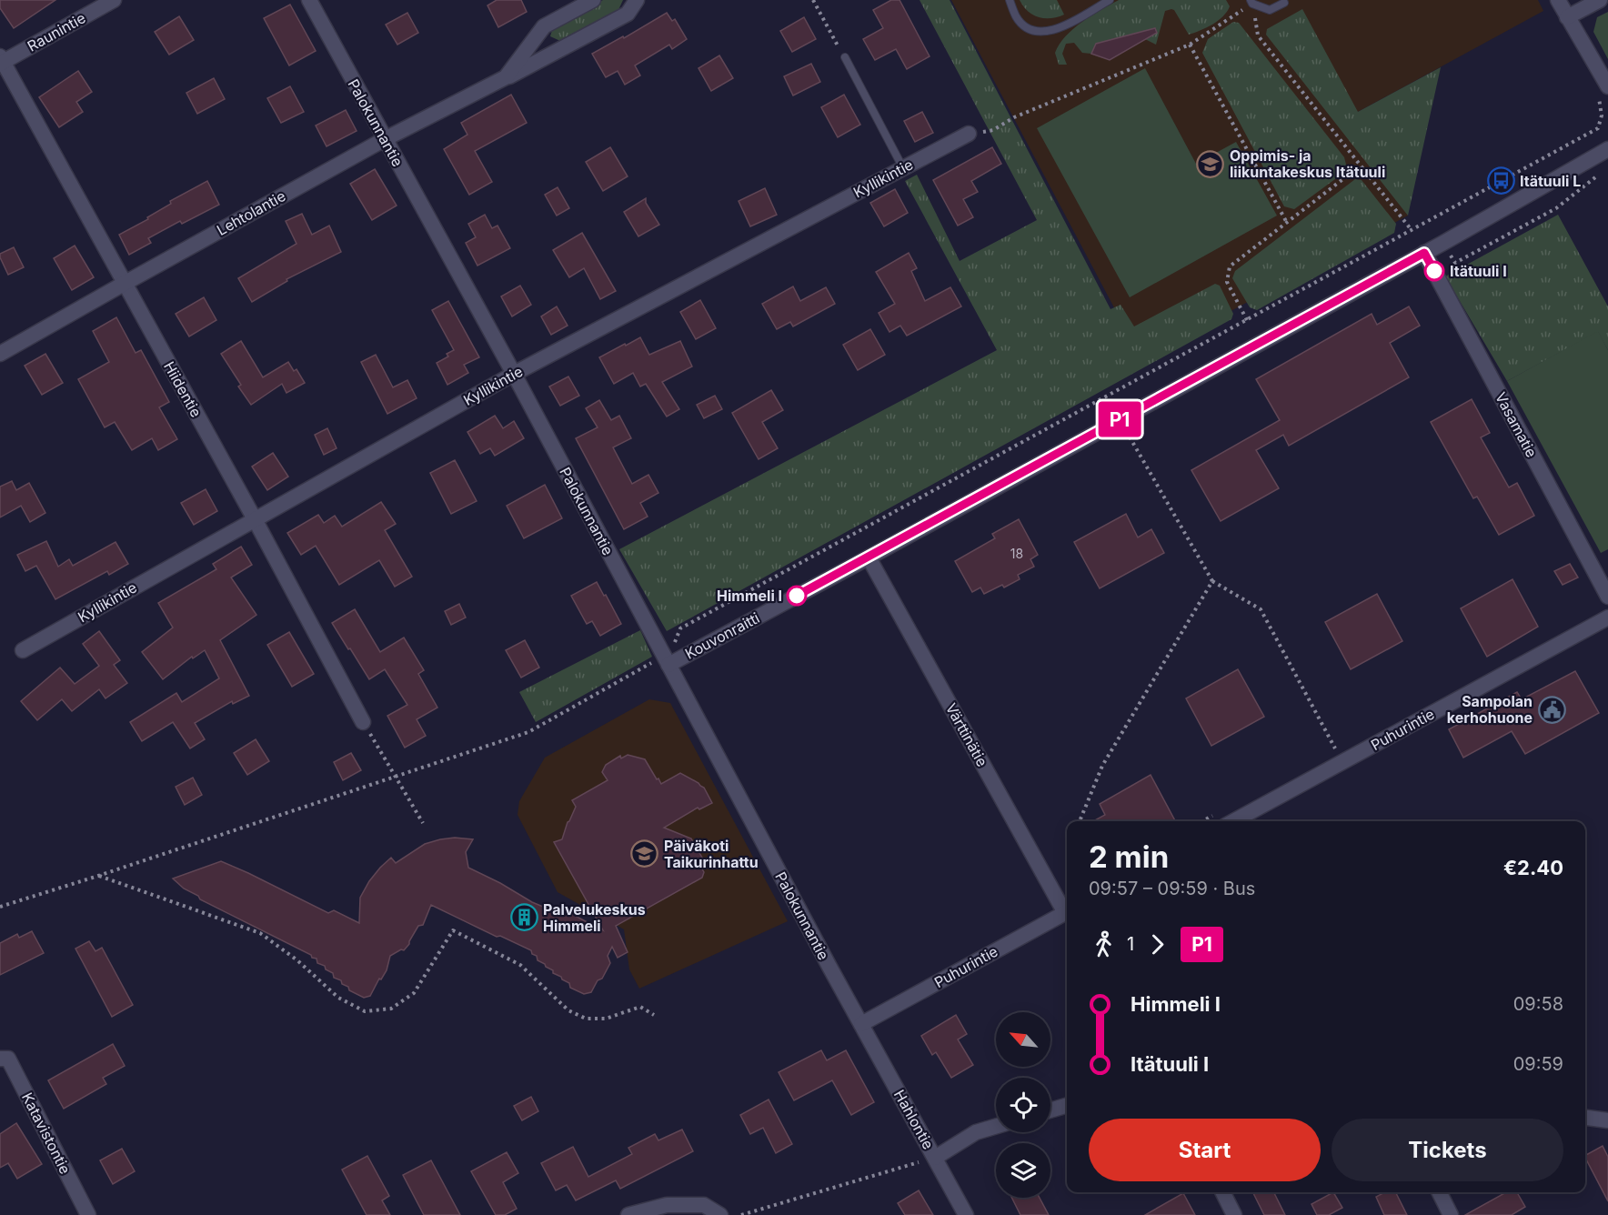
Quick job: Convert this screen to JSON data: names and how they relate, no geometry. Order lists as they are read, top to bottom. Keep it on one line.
{"streets":{"street":["Raunintie","Palokunnantie","Kyllikintie","Lehtolantie","Hiidentie","Vasamatie","Kouvonraitti","Puhurintie","Värttinätie","Hahlontie","Katavistontie"]},"crossings":[["Raunintie","Hiidentie"],["Palokunnantie","Kyllikintie"],["Palokunnantie","Lehtolantie"],["Palokunnantie","Kouvonraitti"],["Palokunnantie","Puhurintie"],["Palokunnantie","Hahlontie"],["Kyllikintie","Hiidentie"],["Lehtolantie","Hiidentie"],["Vasamatie","Kouvonraitti"],["Kouvonraitti","Värttinätie"],["Puhurintie","Hahlontie"]],"places":{"school or university":["Oppimis- ja liikuntakeskus Itätuuli","Päiväkoti Taikurinhattu"],"bus stop":["Itätuuli L"],"other":["Itätuuli I","Himmeli I"],"public building":["Sampolan kerhohuone"],"building":["Palvelukeskus Himmeli"]},"lines":["bus line P1"],"house_numbers":["18"],"north":"top left","page":{"on_map":"P1","heading":["2 min","09:57 – 09:59 · Bus","€2.40"],"legs":["1","P1"],"list":[{"name":"Himmeli I","value":"09:58"},{"name":"Itätuuli I","value":"09:59"}],"buttons":["Start","Tickets"]}}
